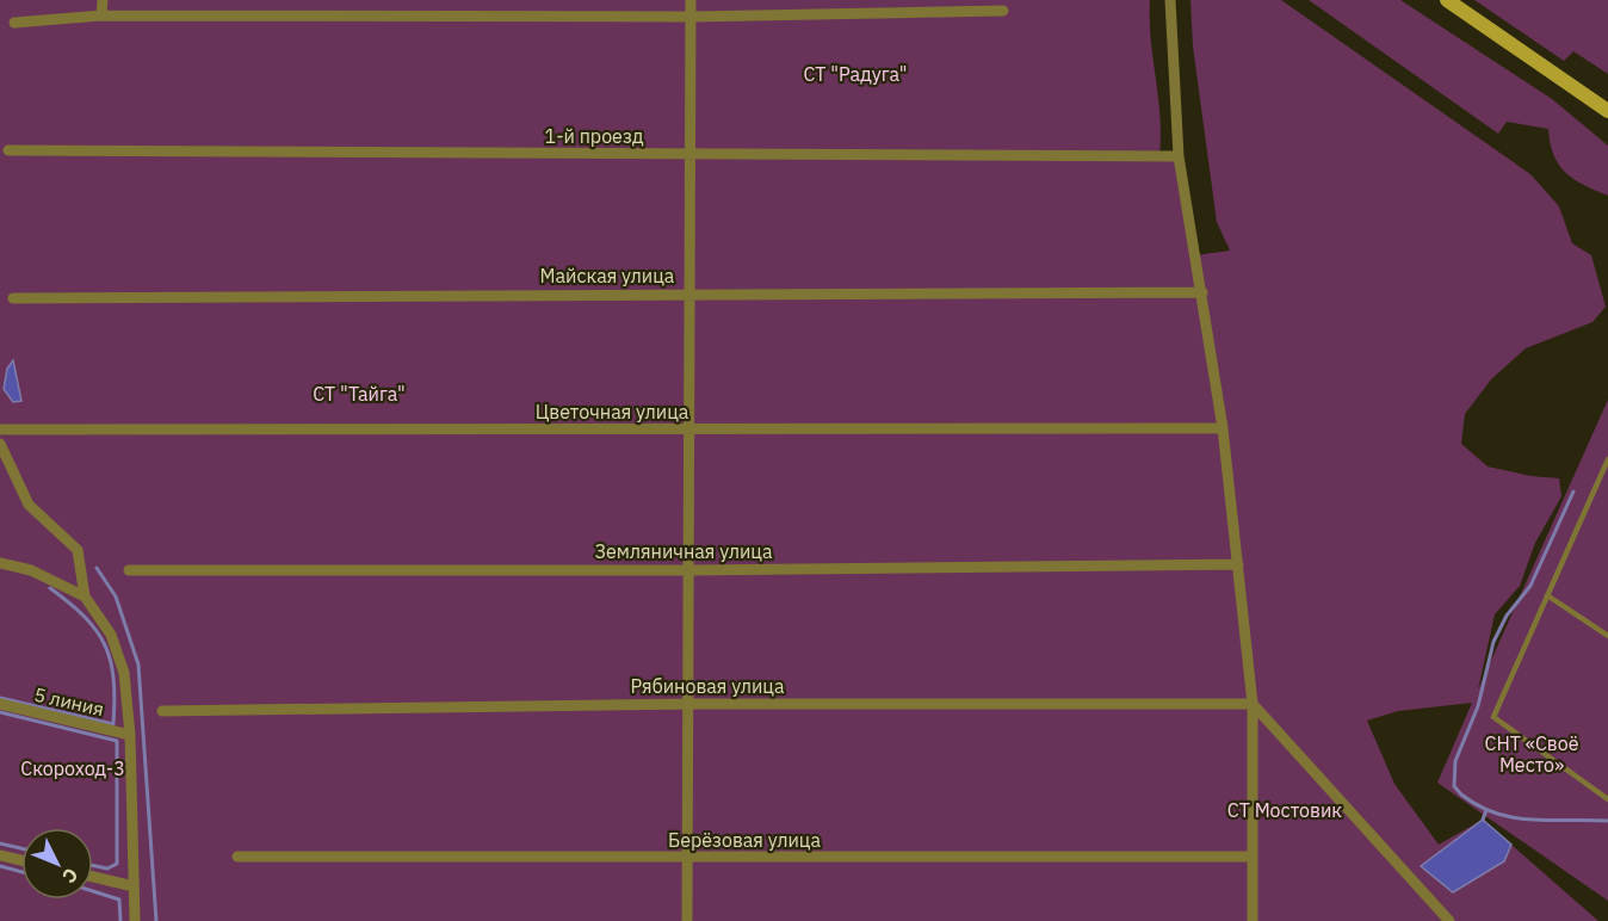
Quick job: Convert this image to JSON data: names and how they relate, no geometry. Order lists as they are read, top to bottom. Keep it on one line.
{"streets":{"street":["1-й проезд","Майская улица","Цветочная улица","Земляничная улица","Рябиновая улица","5 линия","Берёзовая улица"]},"parks":["СТ \"Радуга\"","СТ \"Тайга\"","СНТ «Своё Место»","Скороход-3","СТ Мостовик"],"north":"bottom right"}
